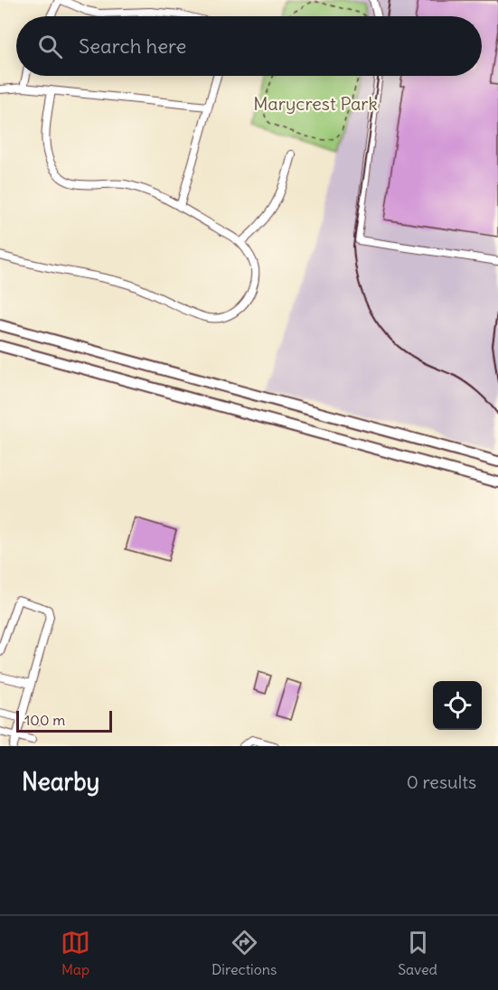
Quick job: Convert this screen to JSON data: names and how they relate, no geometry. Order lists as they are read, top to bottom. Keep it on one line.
{"parks":["Marycrest Park"],"scale_bar":"100 m","page":{"search":"Search here","scale":"100 m","heading":["Nearby","0 results"],"nav":["Map","Directions","Saved"]}}
